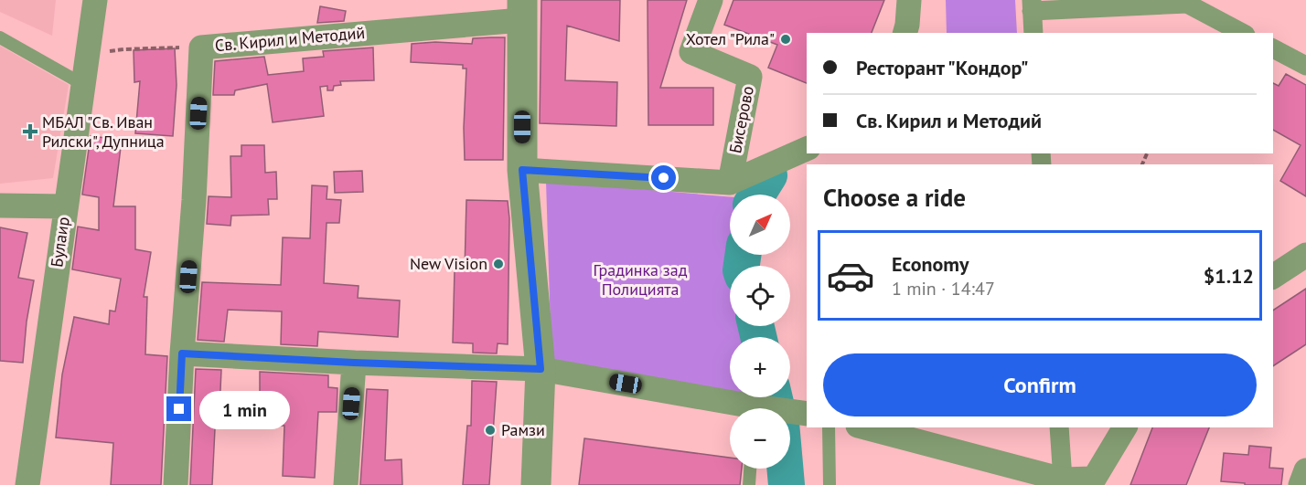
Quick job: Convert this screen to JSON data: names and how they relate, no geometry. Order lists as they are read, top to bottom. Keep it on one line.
{"streets":{"street":["Св. Кирил и Методий","Бисерово","Булаир"]},"parks":["Градинка зад Полицията"],"places":{"other":["Хотел \"Рила\"","New Vision","Рамзи"],"health":["МБАЛ \"Св. Иван Рилски\", Дупница"]},"north":"top right","page":{"banner":["Ресторант \"Кондор\"","Св. Кирил и Методий"],"heading":"Choose a ride","map_buttons":["+","−"],"list":[{"name":"Economy","note":"1 min · 14:47","value":"$1.12"}],"buttons":"Confirm","bubble":"1 min"}}
